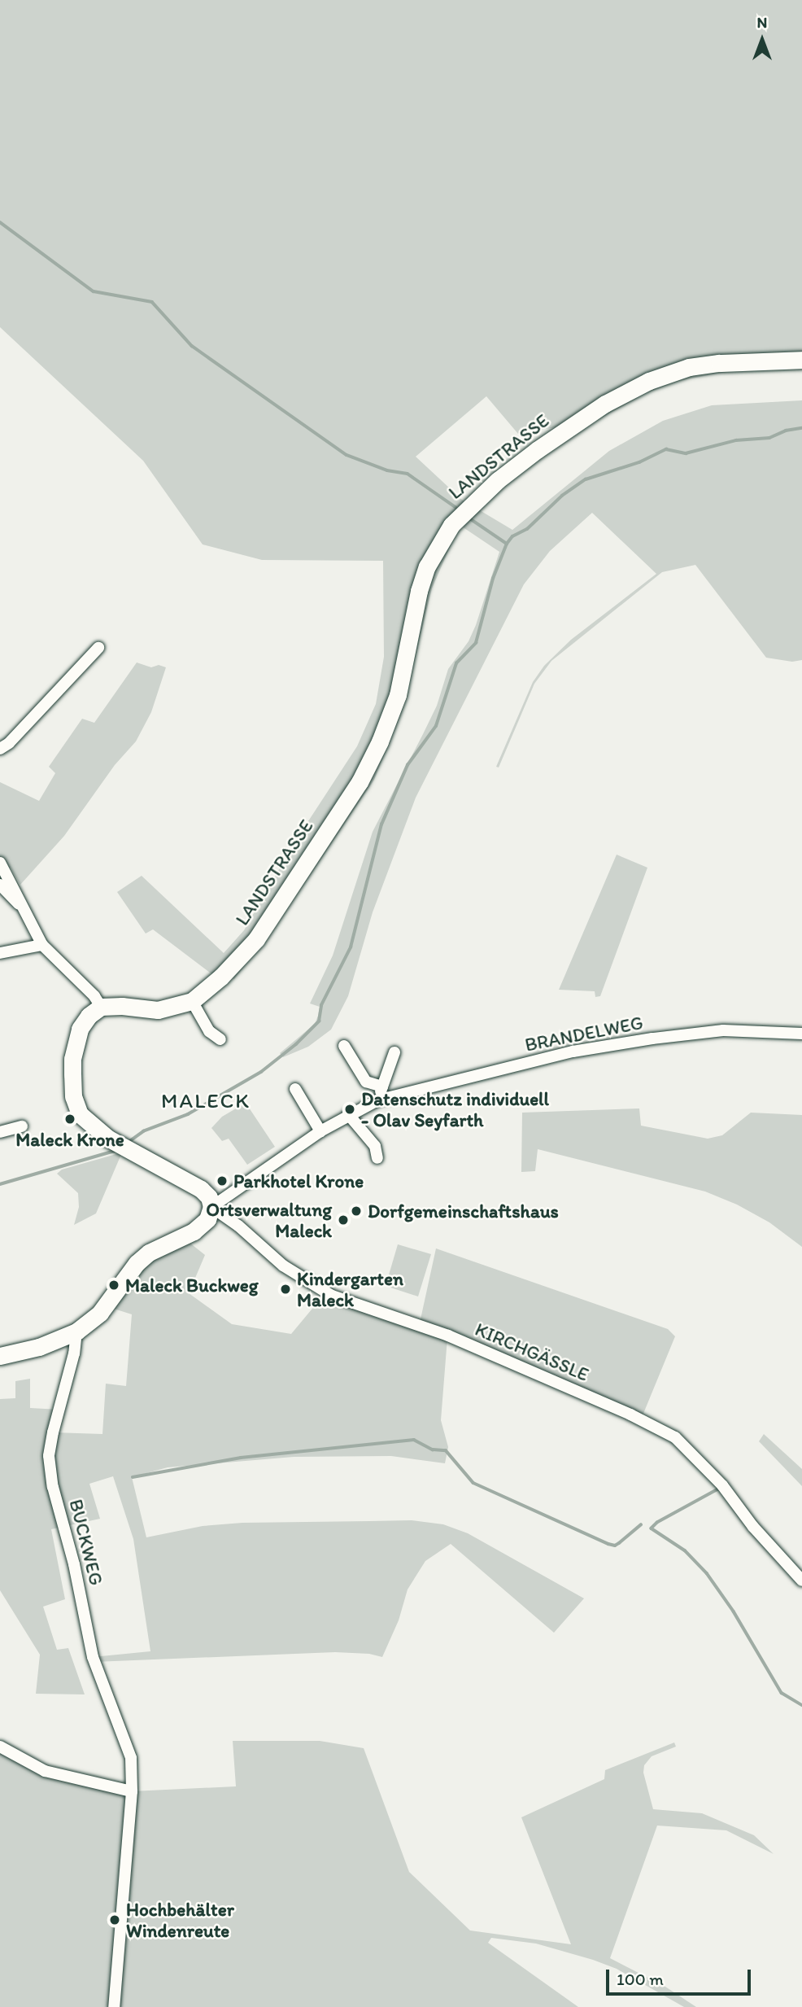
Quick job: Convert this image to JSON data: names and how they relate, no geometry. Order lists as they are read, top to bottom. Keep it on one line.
{"streets":{"street":["LANDSTRASSE","BRANDELWEG","KIRCHGÄSSLE","BUCKWEG"]},"crossings":[["BRANDELWEG","KIRCHGÄSSLE"]],"districts":["MALECK"],"places":["Datenschutz individuell - Olav Seyfarth","Maleck Krone","Parkhotel Krone","Dorfgemeinschaftshaus","Ortsverwaltung Maleck","Maleck Buckweg","Kindergarten Maleck","Hochbehälter Windenreute"],"scale_bar":"100 m","north":"top"}
